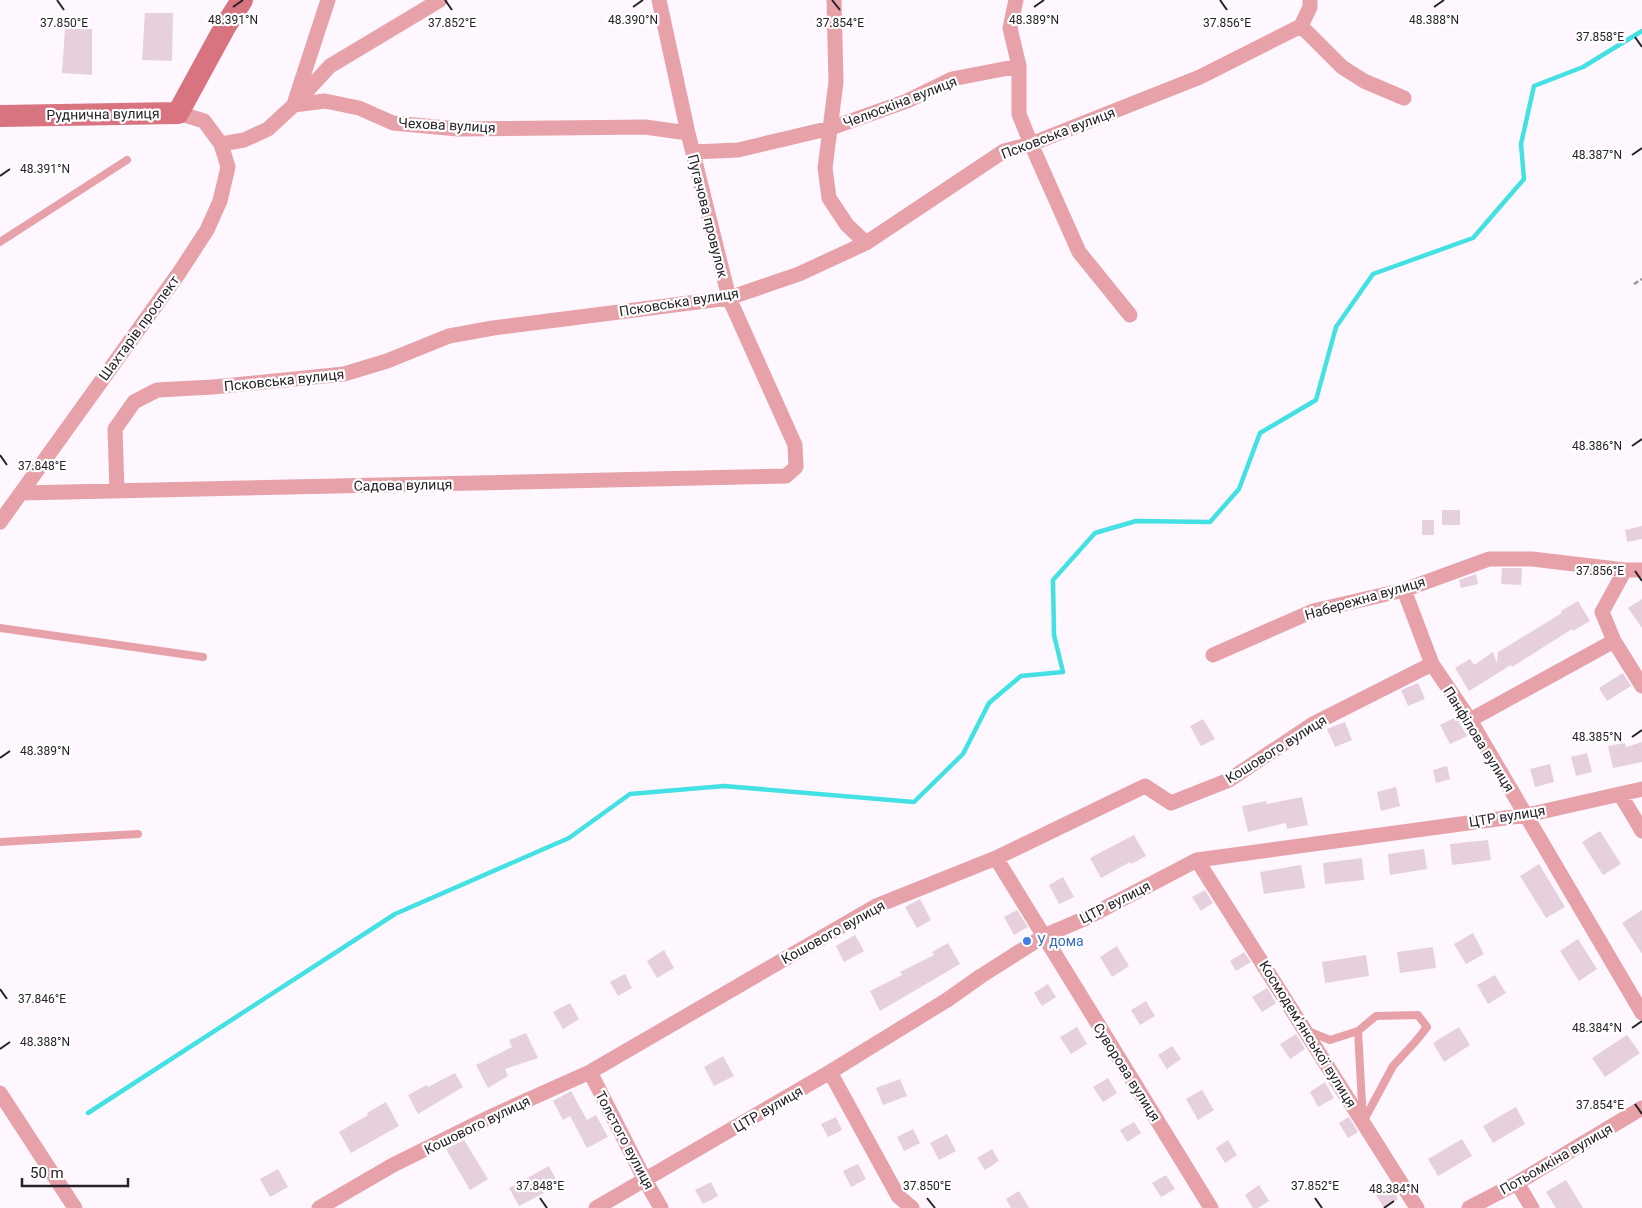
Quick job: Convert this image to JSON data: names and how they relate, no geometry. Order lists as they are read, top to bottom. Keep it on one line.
{"streets":{"main road":["Руднична вулиця"],"street":["Челюскіна вулиця","Чехова вулиця","Псковська вулиця","Пугачова провулок","Шахтарів проспект","Садова вулиця","Набережна вулиця","Панфілова вулиця","Кошового вулиця","ЦТР вулиця","Космодем'янської вулиця","Суворова вулиця","Толстого вулиця","Потьомкіна вулиця"]},"crossings":[["Челюскіна вулиця","Пугачова провулок"],["Руднична вулиця","Шахтарів проспект"],["Чехова вулиця","Пугачова провулок"],["Псковська вулиця","Пугачова провулок"],["Псковська вулиця","Садова вулиця"],["Пугачова провулок","Садова вулиця"],["Шахтарів проспект","Садова вулиця"],["Набережна вулиця","Панфілова вулиця"],["Панфілова вулиця","Кошового вулиця"],["Панфілова вулиця","ЦТР вулиця"],["Кошового вулиця","Суворова вулиця"],["Кошового вулиця","Толстого вулиця"],["ЦТР вулиця","Космодем'янської вулиця"],["ЦТР вулиця","Суворова вулиця"],["ЦТР вулиця","Толстого вулиця"]],"places":["У дома"],"scale_bar":"50 m","coordinates":["48.391°N","48.390°N","48.389°N","48.388°N","37.850°E","37.852°E","37.854°E","37.856°E","37.858°E","48.387°N","48.386°N","37.848°E","48.385°N","37.846°E","48.384°N"]}
